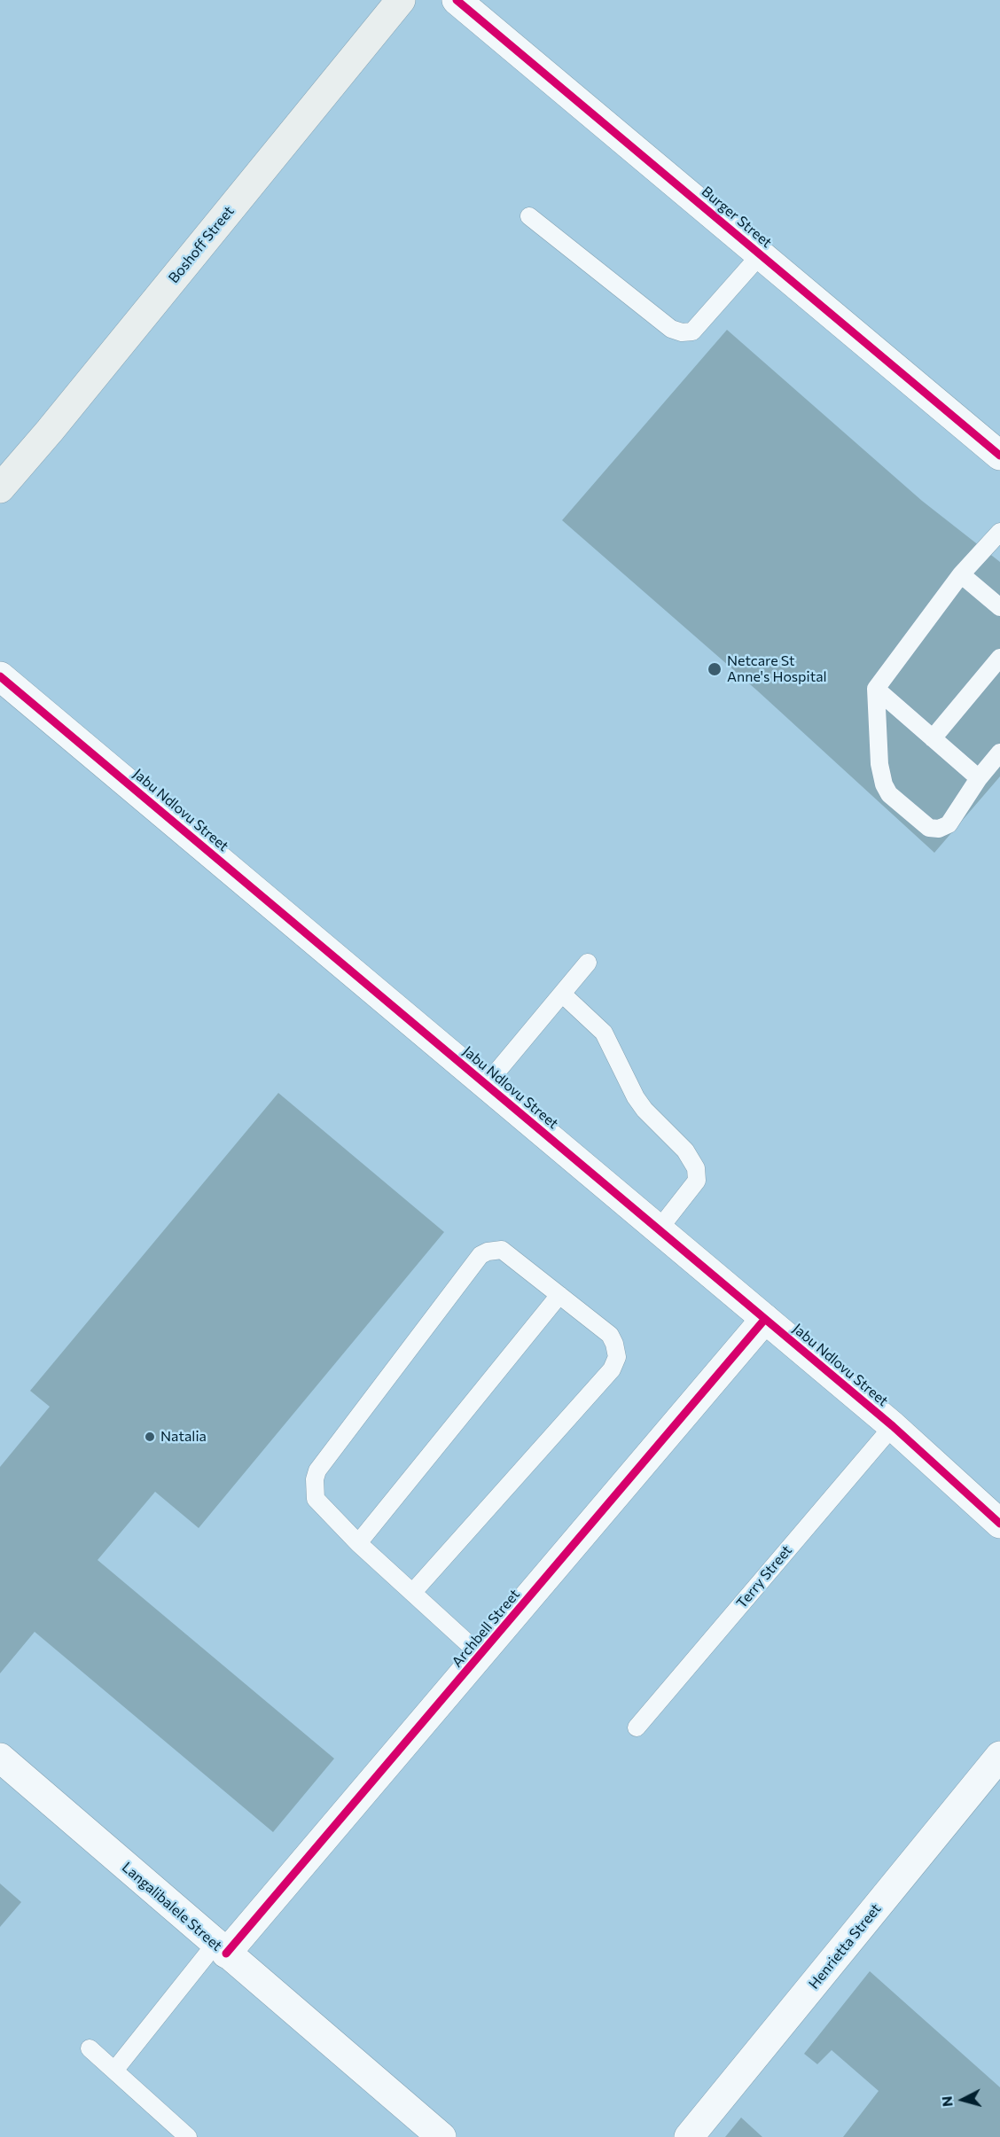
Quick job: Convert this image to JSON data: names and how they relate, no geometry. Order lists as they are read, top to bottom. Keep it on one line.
{"streets":{"main road":["Boshoff Street"],"street":["Burger Street","Jabu Ndlovu Street","Archbell Street","Langalibalele Street","Henrietta Street"],"lane":["Terry Street"]},"crossings":[["Jabu Ndlovu Street","Terry Street"],["Jabu Ndlovu Street","Archbell Street"],["Archbell Street","Langalibalele Street"]],"places":["Netcare St Anne's Hospital","Natalia"],"north":"left"}
